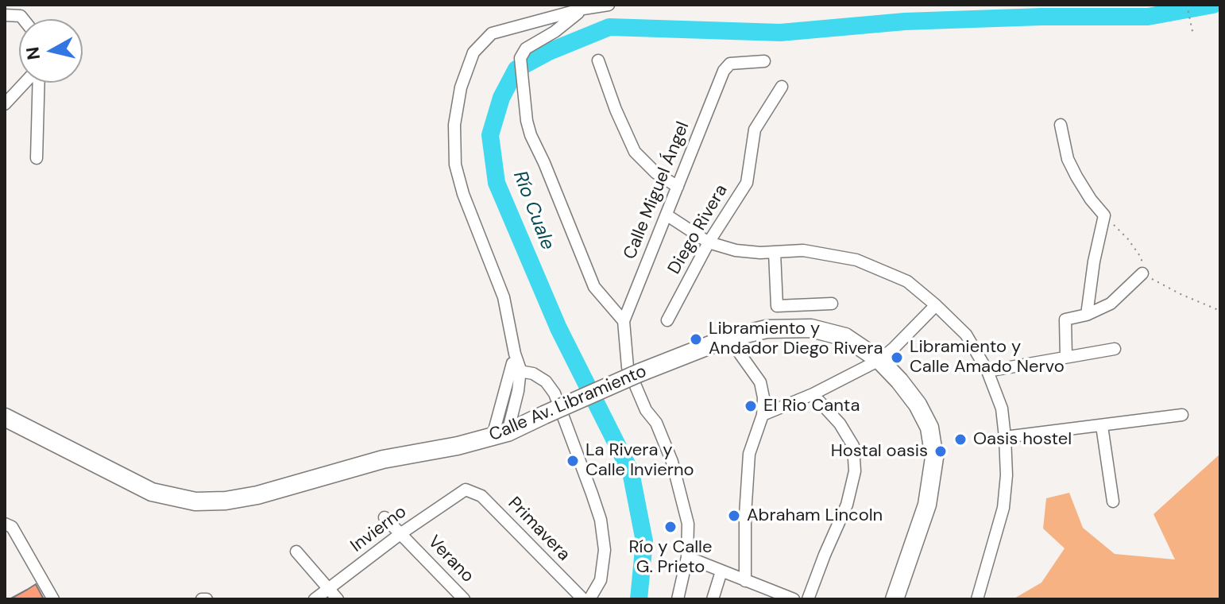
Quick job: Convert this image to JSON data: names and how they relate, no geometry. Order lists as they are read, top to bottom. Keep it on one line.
{"streets":{"main road":["Calle Av. Libramiento"],"street":["Calle Miguel Ángel","Diego Rivera","Invierno","Primavera","Verano"]},"crossings":[["Calle Miguel Ángel","Calle Av. Libramiento"],["Invierno","Primavera"],["Invierno","Verano"]],"water":["Río Cuale"],"places":["Libramiento y Andador Diego Rivera","Libramiento y Calle Amado Nervo","El Rio Canta","Oasis hostel","Hostal oasis","La Rivera y Calle Invierno","Abraham Lincoln","Río y Calle G. Prieto"],"north":"left"}
